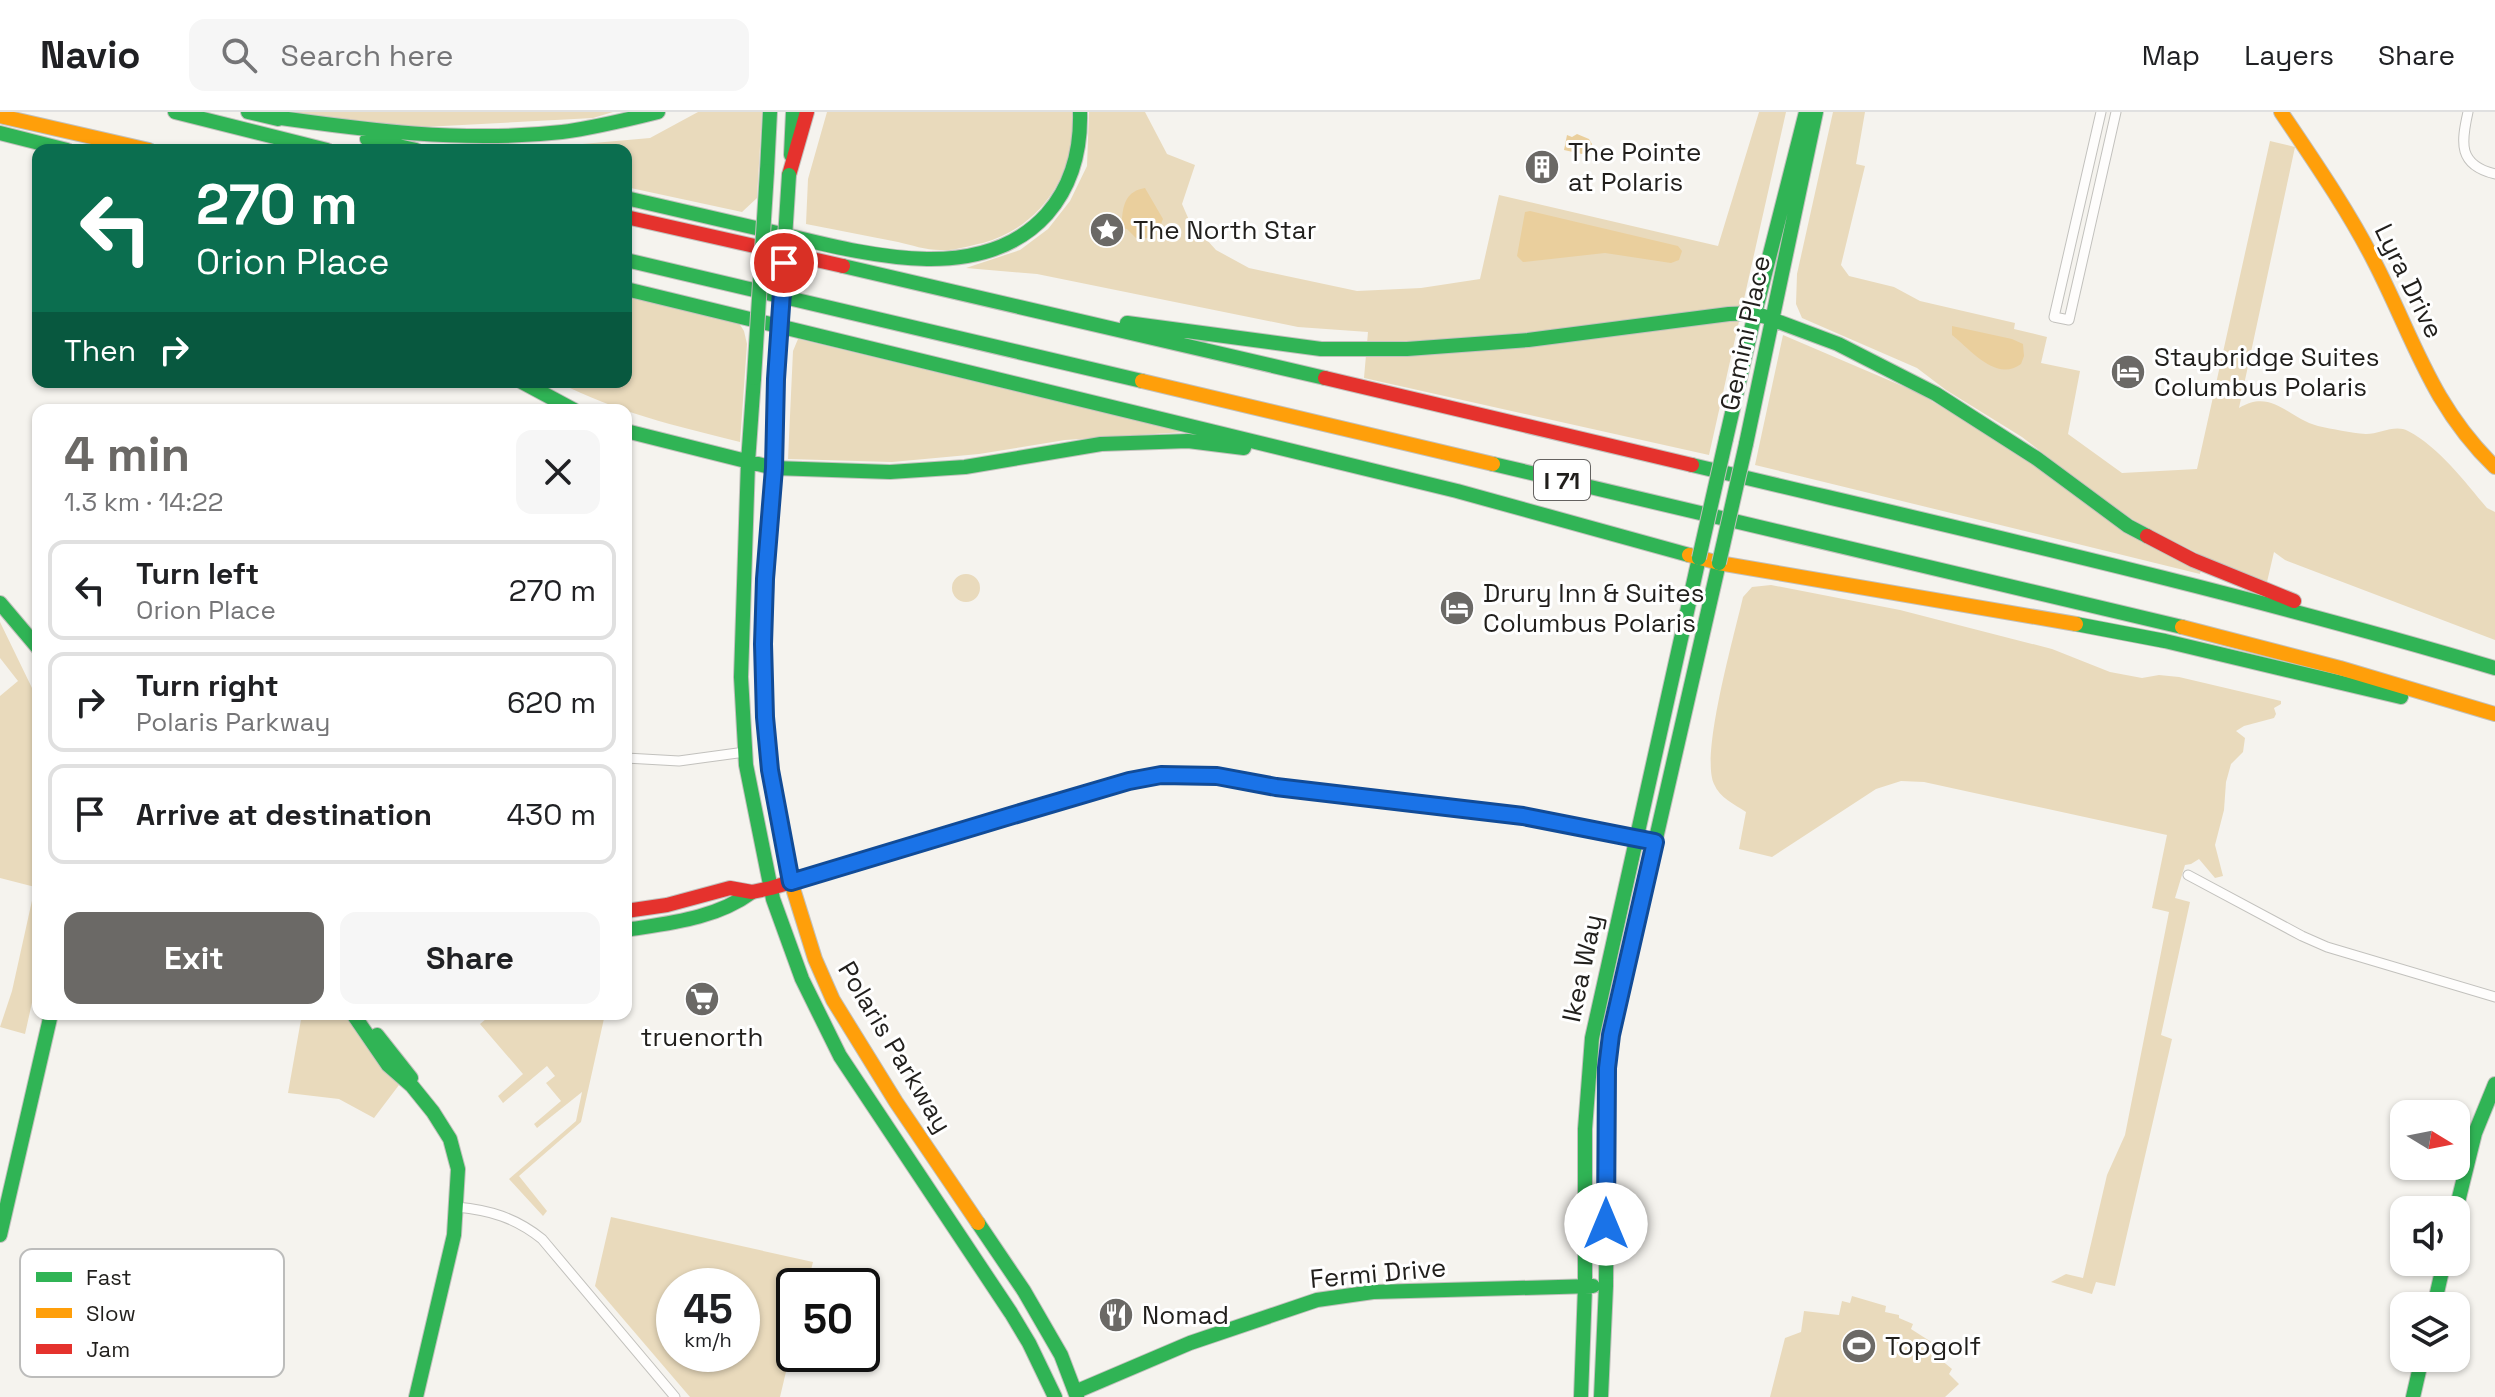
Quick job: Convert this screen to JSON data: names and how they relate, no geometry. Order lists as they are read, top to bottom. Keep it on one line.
{"streets":{"main road":["Lyra Drive","Gemini Place","I 71","Ikea Way","Polaris Parkway","Fermi Drive"]},"crossings":[["Gemini Place","Ikea Way"],["Ikea Way","Fermi Drive"],["Polaris Parkway","Fermi Drive"]],"places":{"building":["The Pointe at Polaris"],"place":["The North Star"],"hotel":["Staybridge Suites Columbus Polaris","Drury Inn & Suites Columbus Polaris"],"supermarket":["truenorth"],"restaurant":["Nomad"],"sports":["Topgolf"]},"legend":["Fast","Slow","Jam"],"north":"right","page":{"header":"Navio","search":"Search here","nav":["Map","Layers","Share"],"turn":["270 m","Orion Place"],"then":"Then","heading":["4 min","1.3 km · 14:22"],"list":[{"name":"Turn left","note":"Orion Place","value":"270 m"},{"name":"Turn right","note":"Polaris Parkway","value":"620 m"},{"name":"Arrive at destination","value":"430 m"}],"buttons":["Exit","Share"],"speed":"45 km/h","limit":"50"}}
